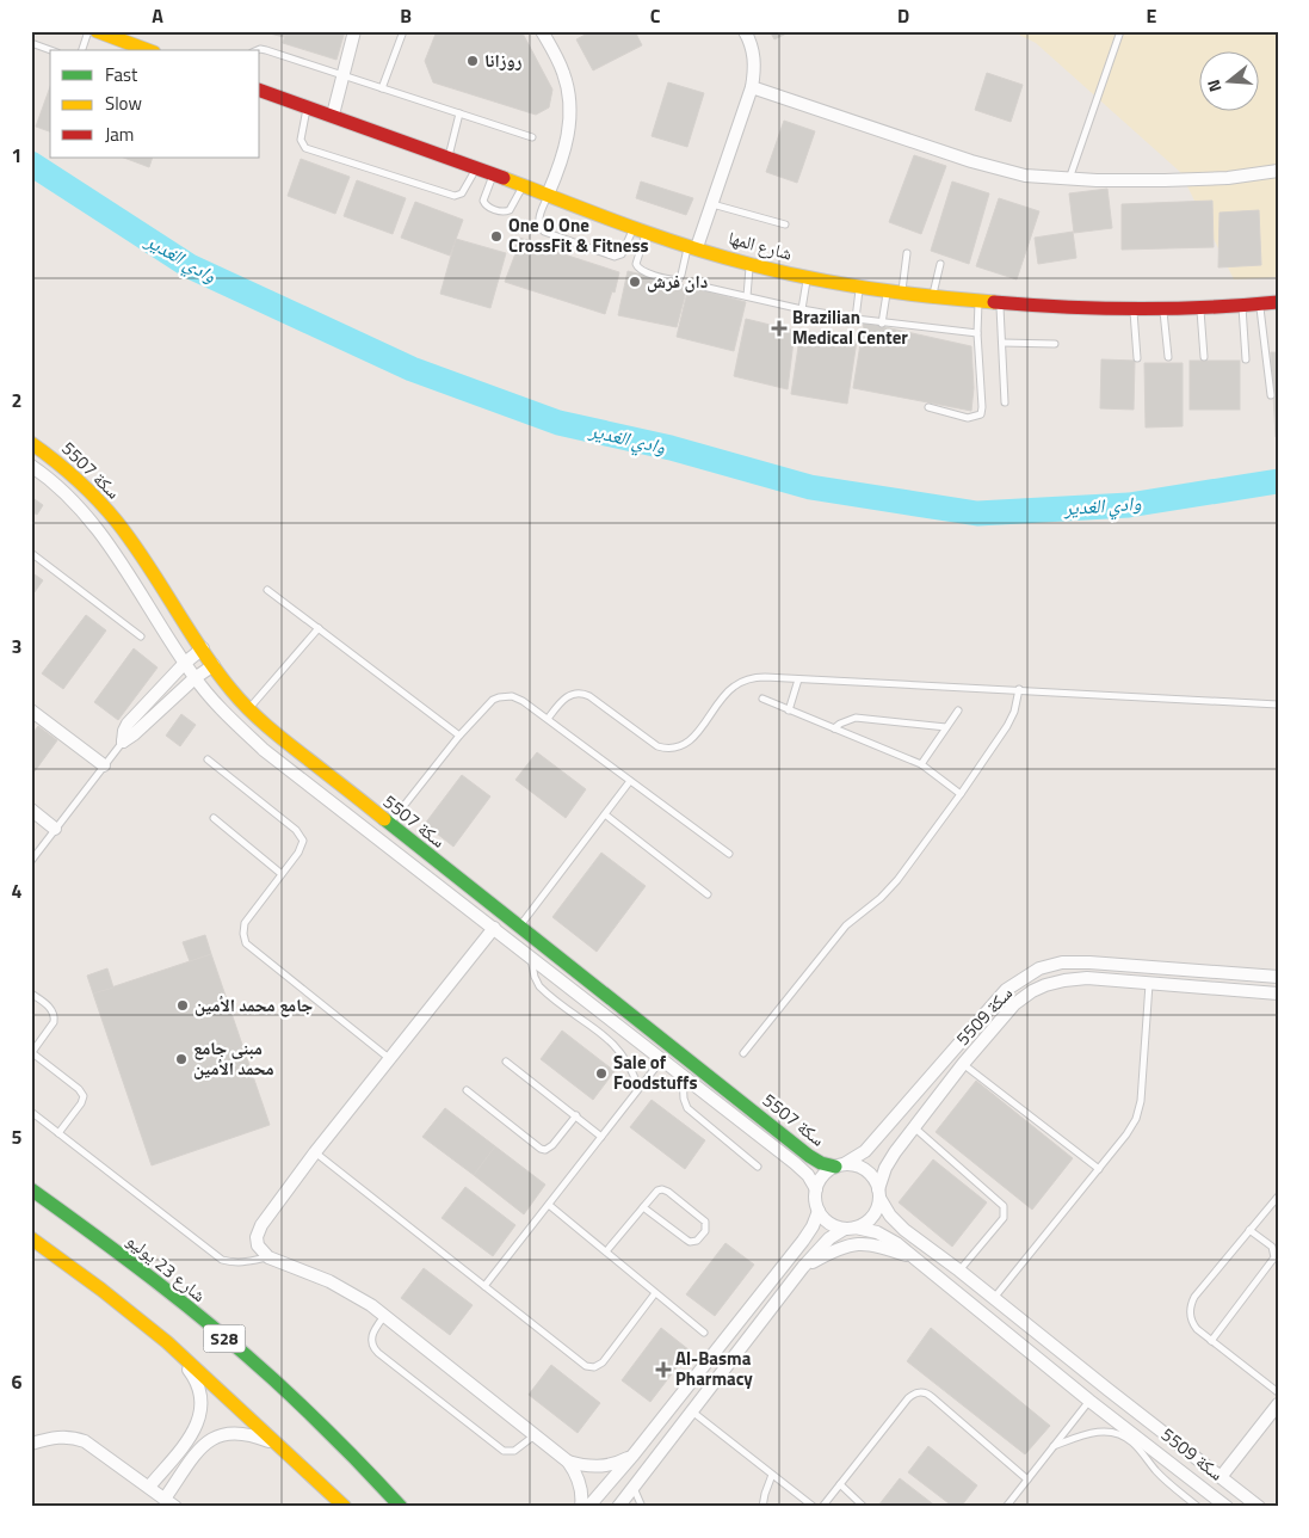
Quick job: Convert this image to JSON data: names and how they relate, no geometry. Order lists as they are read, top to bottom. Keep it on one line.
{"streets":{"street":["شارع المها","سكة 5507","سكة 5509","شارع 23 يوليو","S28"]},"crossings":[["سكة 5507","سكة 5509"]],"water":["وادي الغدير"],"places":{"other":["روزانا","One O One CrossFit & Fitness","دان فرش","جامع محمد الأمين","مبنى جامع محمد الأمين","Sale of Foodstuffs"],"health":["Brazilian Medical Center","Al-Basma Pharmacy"]},"legend":["Fast","Slow","Jam"],"north":"left","grid":{"columns":["A","B","C","D","E"],"rows":["1","2","3","4","5","6"]}}
